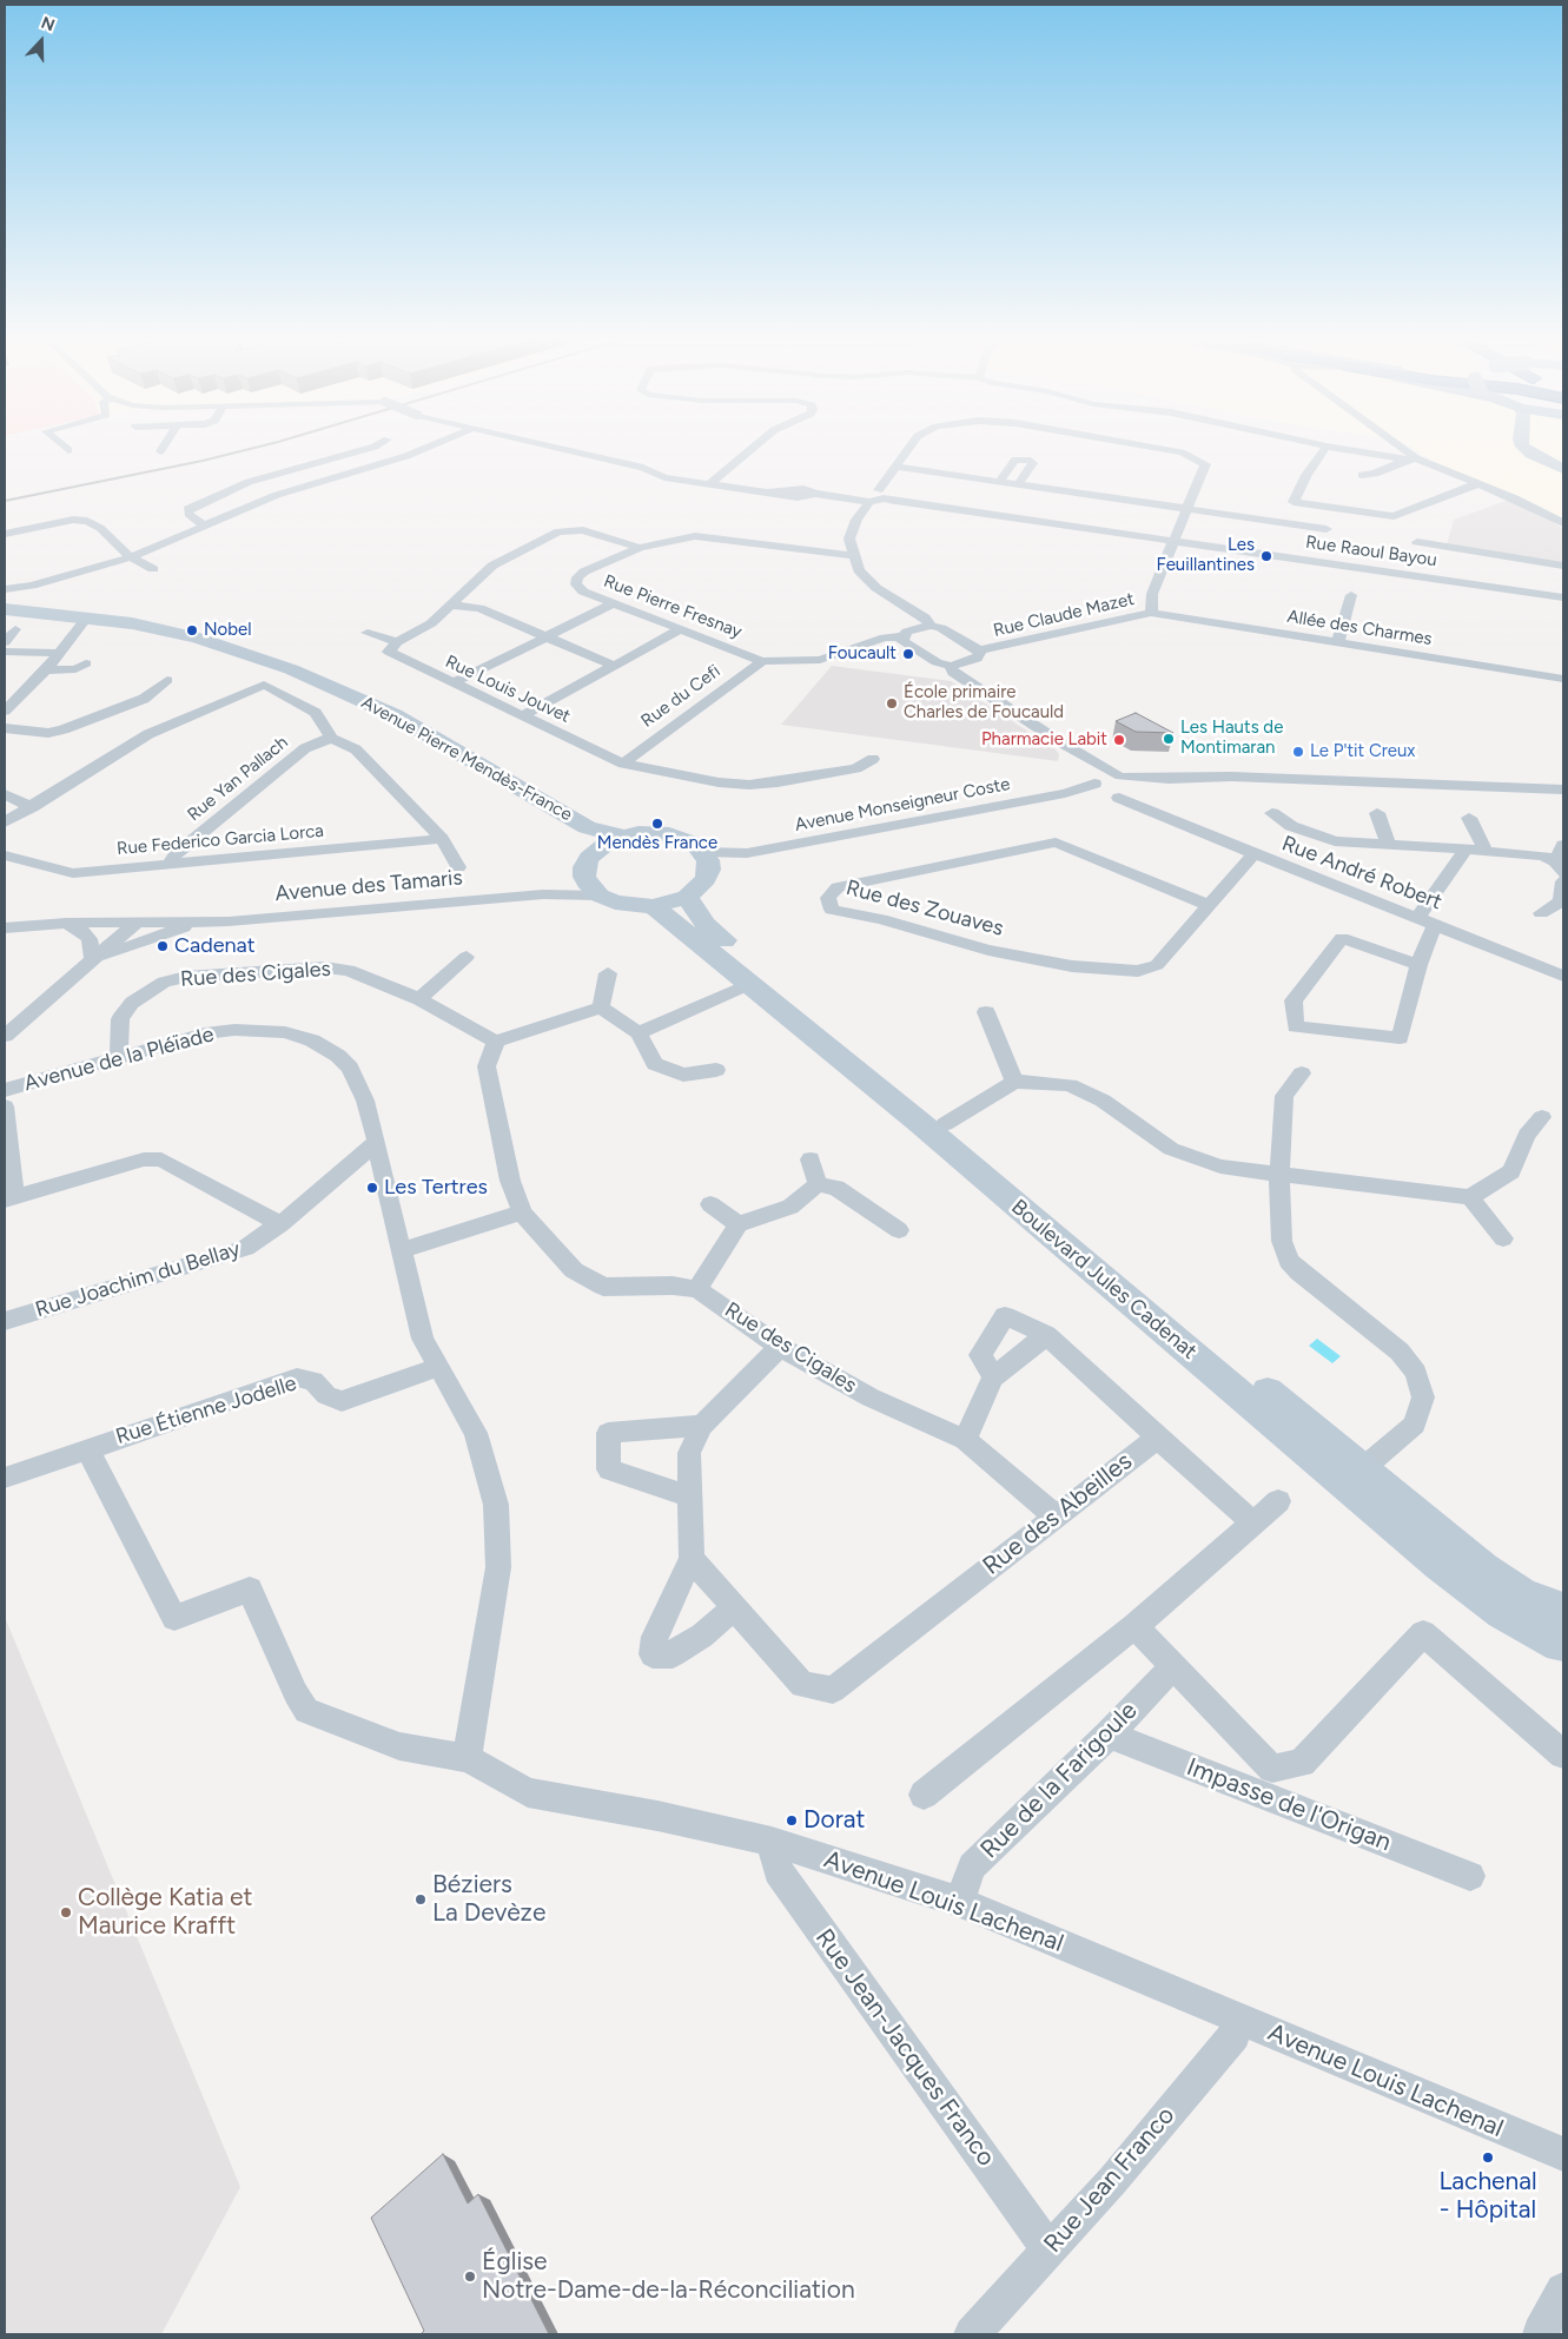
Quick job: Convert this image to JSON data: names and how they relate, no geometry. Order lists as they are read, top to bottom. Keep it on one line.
{"streets":{"street":["Rue Raoul Bayou","Rue Pierre Fresnay","Rue Claude Mazet","Allée des Charmes","Rue Louis Jouvet","Rue du Cefi","Avenue Pierre Mendès-France","Rue Yan Pallach","Avenue Monseigneur Coste","Rue Federico Garcia Lorca","Rue André Robert","Avenue des Tamaris","Rue des Zouaves","Rue des Cigales","Avenue de la Pléïade","Rue Joachim du Bellay","Boulevard Jules Cadenat","Rue Étienne Jodelle","Rue des Abeilles","Rue de la Farigoule","Impasse de l'Origan","Avenue Louis Lachenal","Rue Jean-Jacques Franco","Rue Jean Franco"]},"crossings":[["Rue Raoul Bayou","Rue Claude Mazet"],["Rue Pierre Fresnay","Rue du Cefi"],["Rue Claude Mazet","Allée des Charmes"],["Rue Louis Jouvet","Rue du Cefi"],["Avenue Pierre Mendès-France","Avenue Monseigneur Coste"],["Avenue Pierre Mendès-France","Avenue des Tamaris"],["Avenue Pierre Mendès-France","Boulevard Jules Cadenat"],["Rue Yan Pallach","Rue Federico Garcia Lorca"],["Avenue Monseigneur Coste","Rue André Robert"],["Avenue Monseigneur Coste","Avenue des Tamaris"],["Avenue Monseigneur Coste","Boulevard Jules Cadenat"],["Rue André Robert","Rue des Zouaves"],["Avenue des Tamaris","Boulevard Jules Cadenat"],["Rue des Cigales","Avenue de la Pléïade"],["Rue des Cigales","Rue des Abeilles"],["Avenue de la Pléïade","Rue Joachim du Bellay"],["Avenue de la Pléïade","Rue Étienne Jodelle"],["Avenue de la Pléïade","Avenue Louis Lachenal"],["Rue Étienne Jodelle","Avenue Louis Lachenal"],["Rue de la Farigoule","Impasse de l'Origan"],["Rue de la Farigoule","Avenue Louis Lachenal"],["Avenue Louis Lachenal","Rue Jean-Jacques Franco"],["Avenue Louis Lachenal","Rue Jean Franco"],["Rue Jean-Jacques Franco","Rue Jean Franco"]],"places":["Les Feuillantines","Nobel","Foucault","École primaire Charles de Foucauld","Les Hauts de Montimaran","Pharmacie Labit","Le P'tit Creux","Mendès France","Cadenat","Les Tertres","Dorat","Béziers La Devèze","Collège Katia et Maurice Krafft","Lachenal - Hôpital","Église Notre-Dame-de-la-Réconciliation"],"north":"top"}
